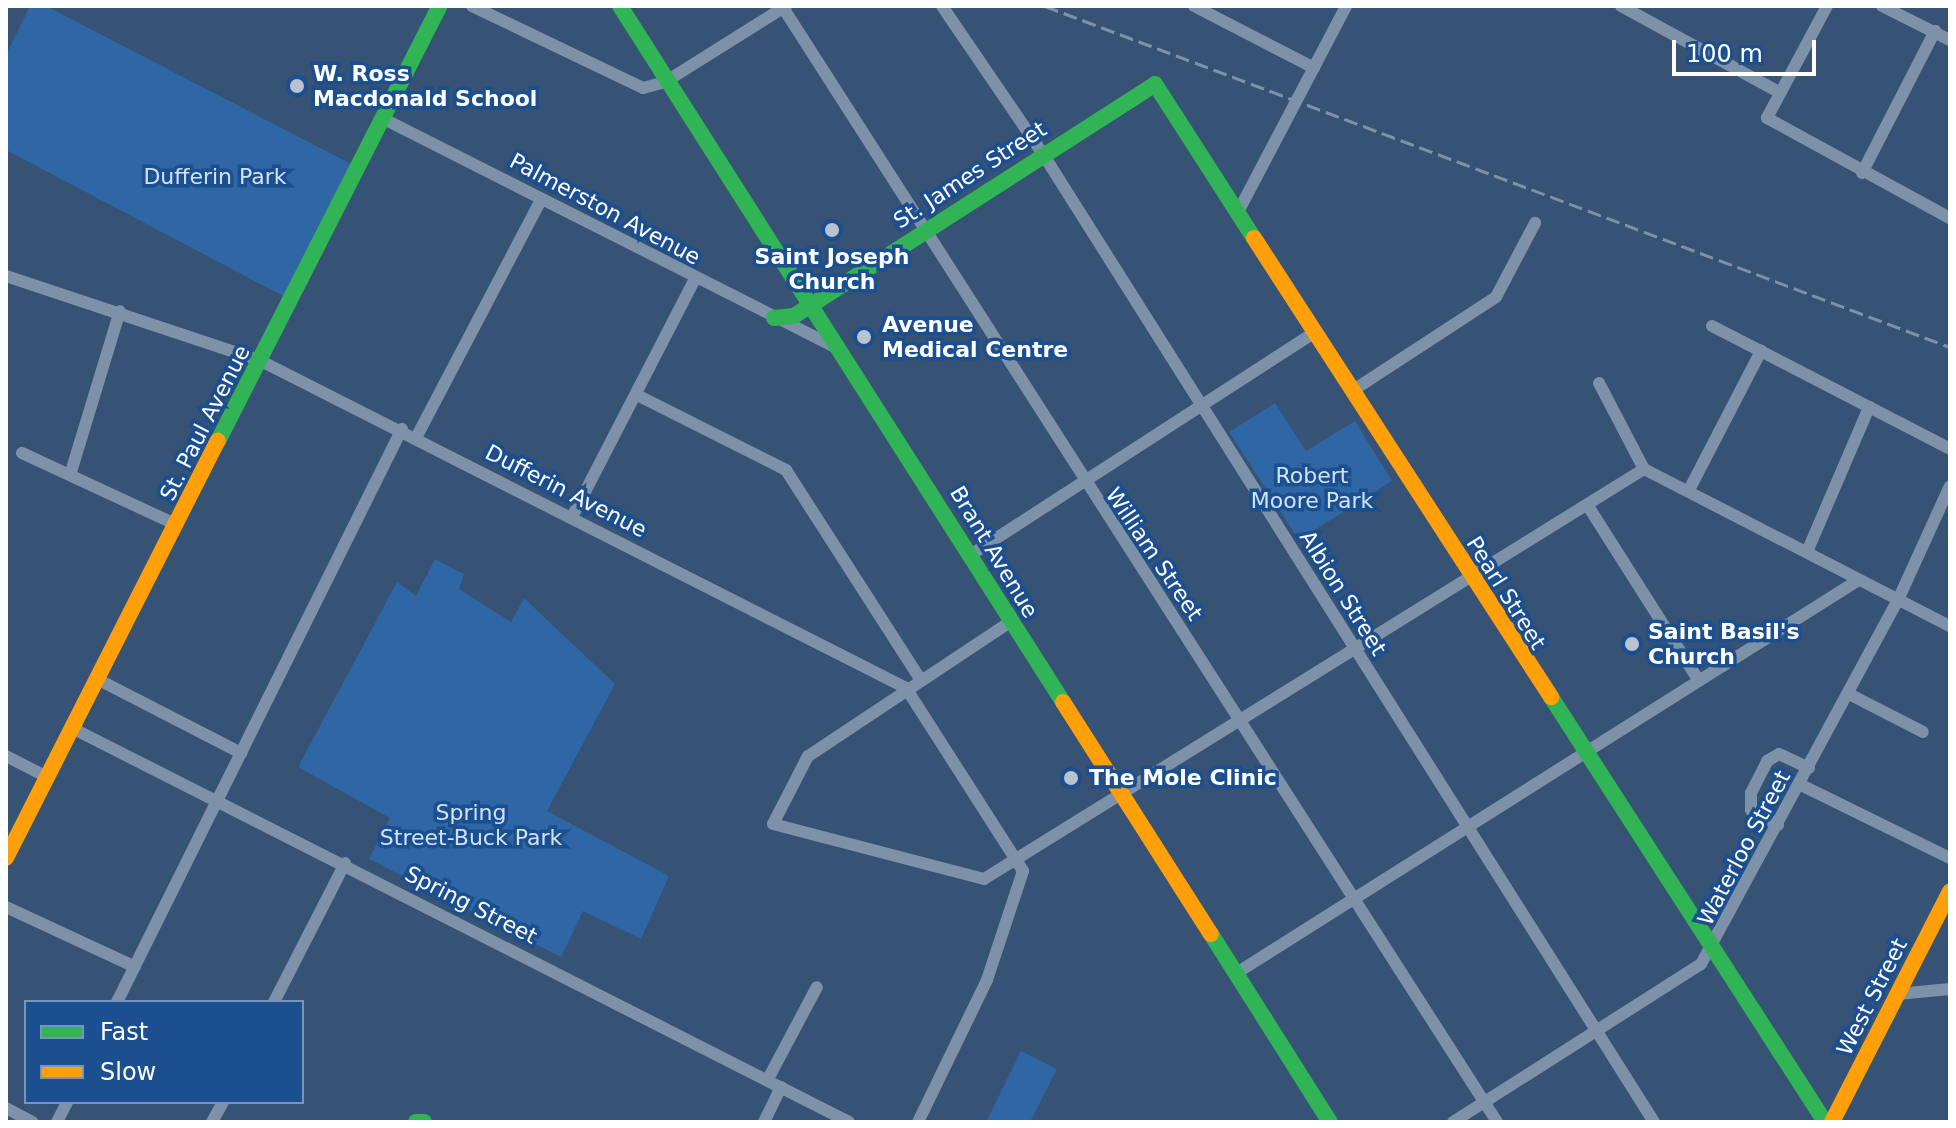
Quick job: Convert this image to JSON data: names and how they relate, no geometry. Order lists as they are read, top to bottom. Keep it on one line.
{"streets":{"street":["St. James Street","Palmerston Avenue","St. Paul Avenue","Dufferin Avenue","Brant Avenue","William Street","Albion Street","Pearl Street","Waterloo Street","Spring Street","West Street"]},"crossings":[["St. James Street","Brant Avenue"],["St. James Street","William Street"],["St. James Street","Albion Street"],["St. James Street","Pearl Street"],["Palmerston Avenue","St. Paul Avenue"],["Palmerston Avenue","Brant Avenue"],["St. Paul Avenue","Dufferin Avenue"],["St. Paul Avenue","Spring Street"],["William Street","Waterloo Street"],["Albion Street","Waterloo Street"],["Pearl Street","Waterloo Street"]],"parks":["Dufferin Park","Robert Moore Park","Spring Street-Buck Park"],"places":["W. Ross Macdonald School","Saint Joseph Church","Avenue Medical Centre","Saint Basil's Church","The Mole Clinic"],"legend":["Fast","Slow"],"scale_bar":"100 m"}
